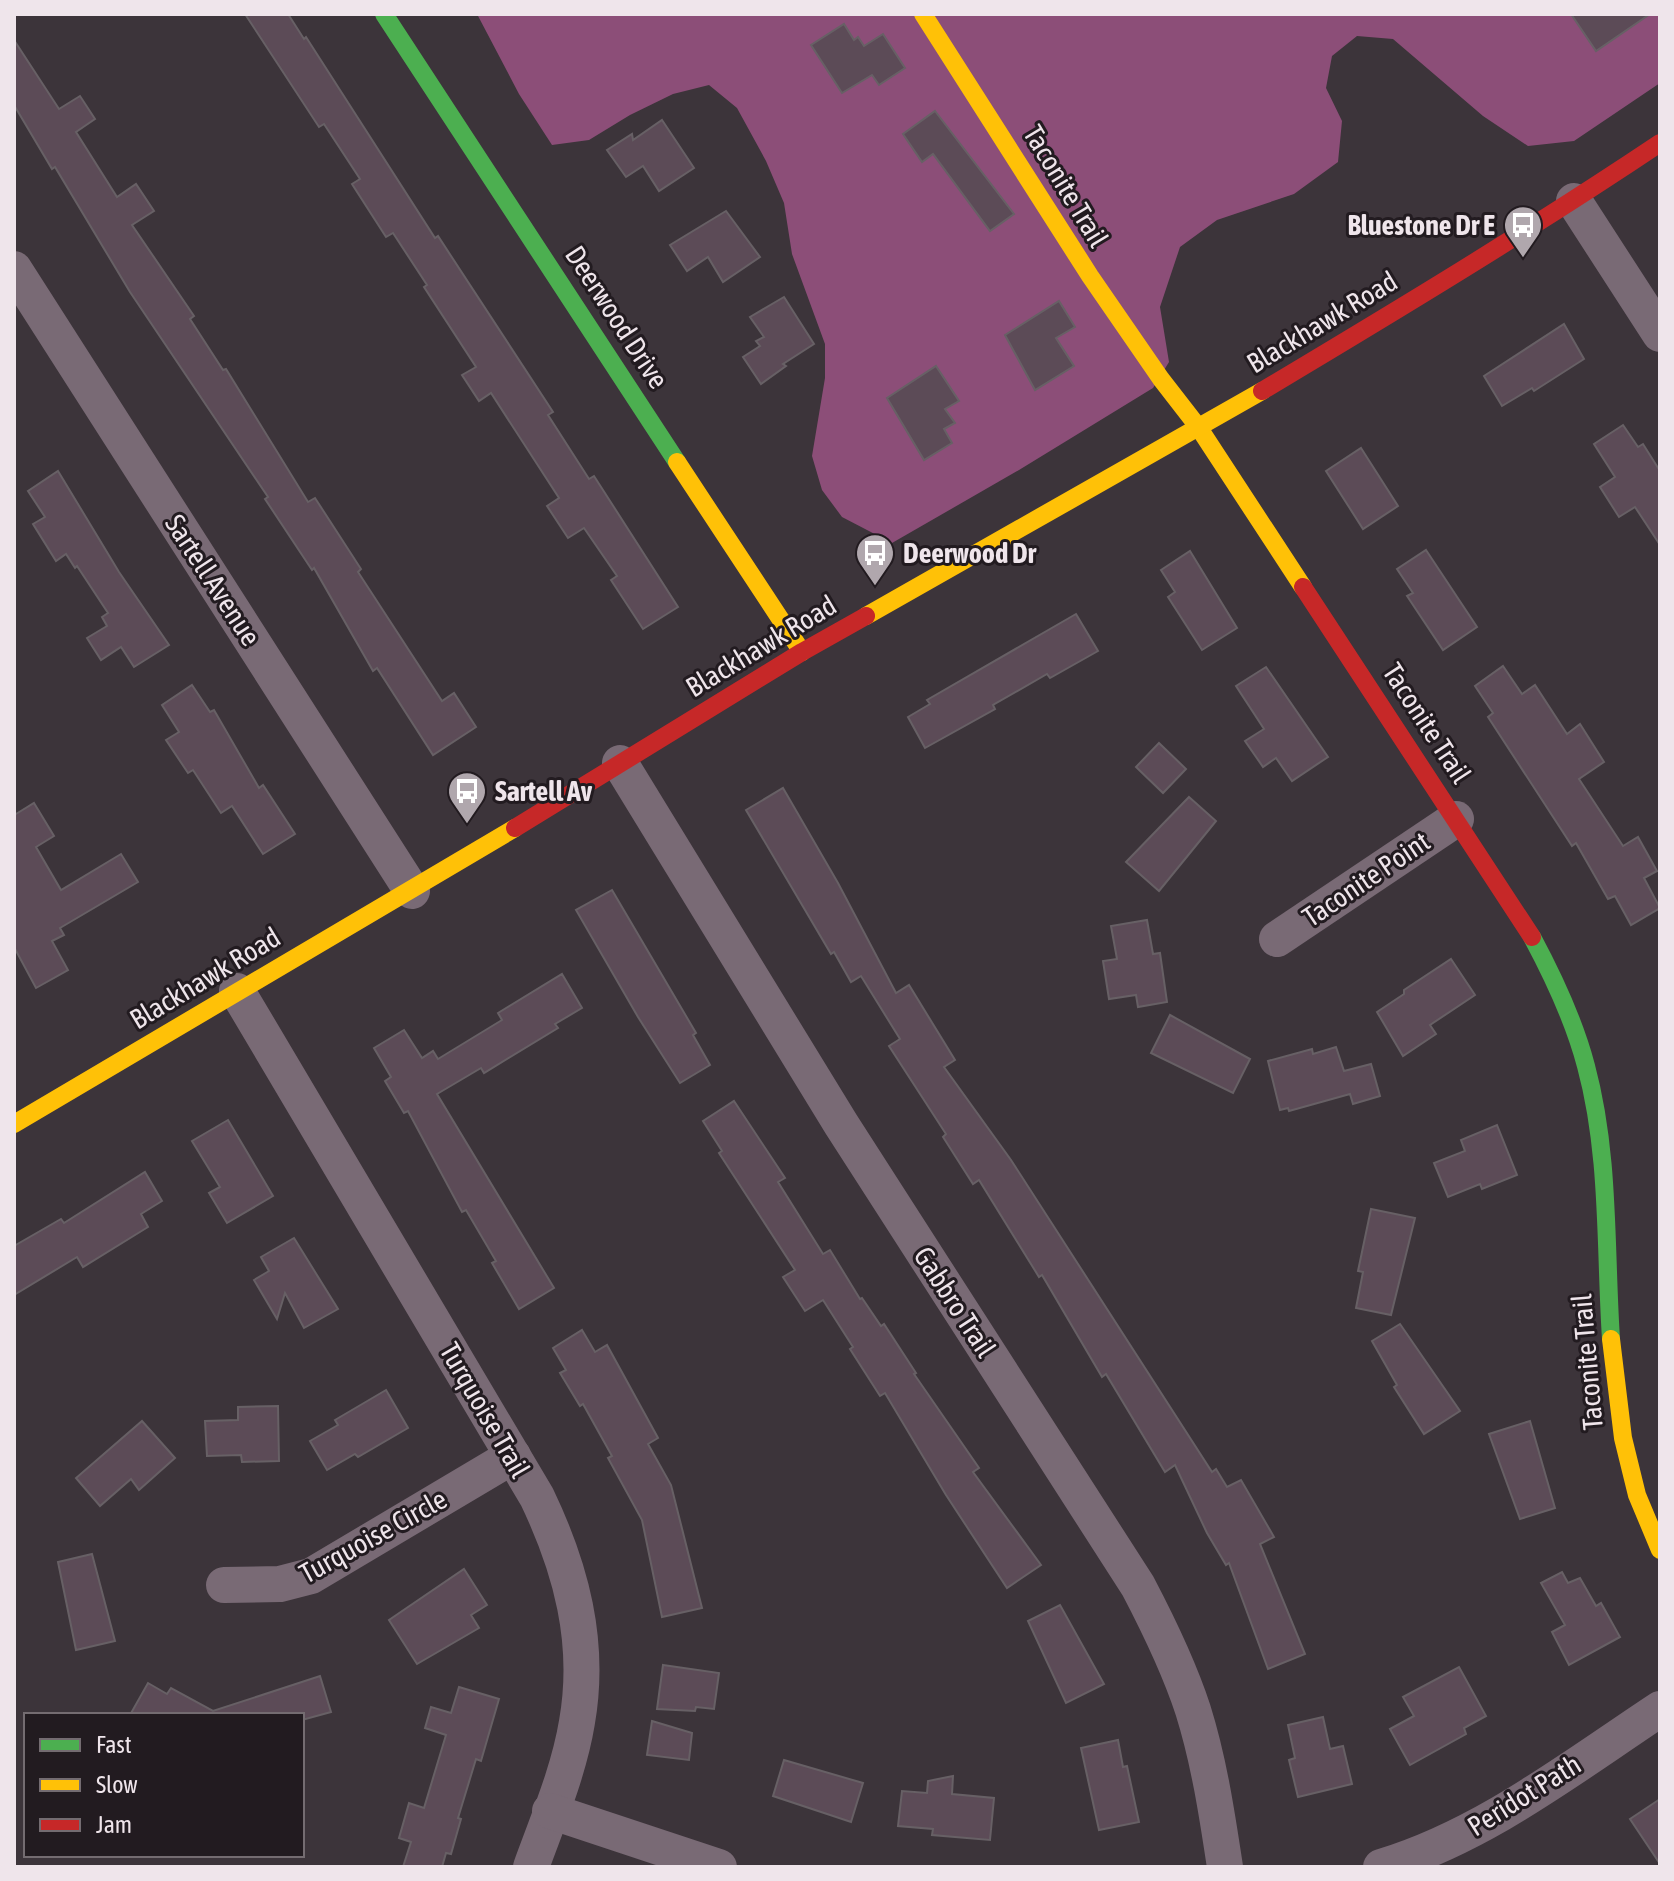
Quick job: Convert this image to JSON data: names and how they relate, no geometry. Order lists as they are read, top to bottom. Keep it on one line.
{"streets":{"street":["Taconite Trail","Deerwood Drive","Blackhawk Road","Sartell Avenue","Taconite Point","Gabbro Trail","Turquoise Trail","Turquoise Circle","Peridot Path"]},"crossings":[["Taconite Trail","Blackhawk Road"],["Taconite Trail","Taconite Point"],["Deerwood Drive","Blackhawk Road"],["Blackhawk Road","Sartell Avenue"],["Blackhawk Road","Gabbro Trail"],["Blackhawk Road","Turquoise Trail"],["Turquoise Trail","Turquoise Circle"]],"places":{"bus stop":["Bluestone Dr E","Deerwood Dr","Sartell Av"]},"legend":["Fast","Slow","Jam"]}
